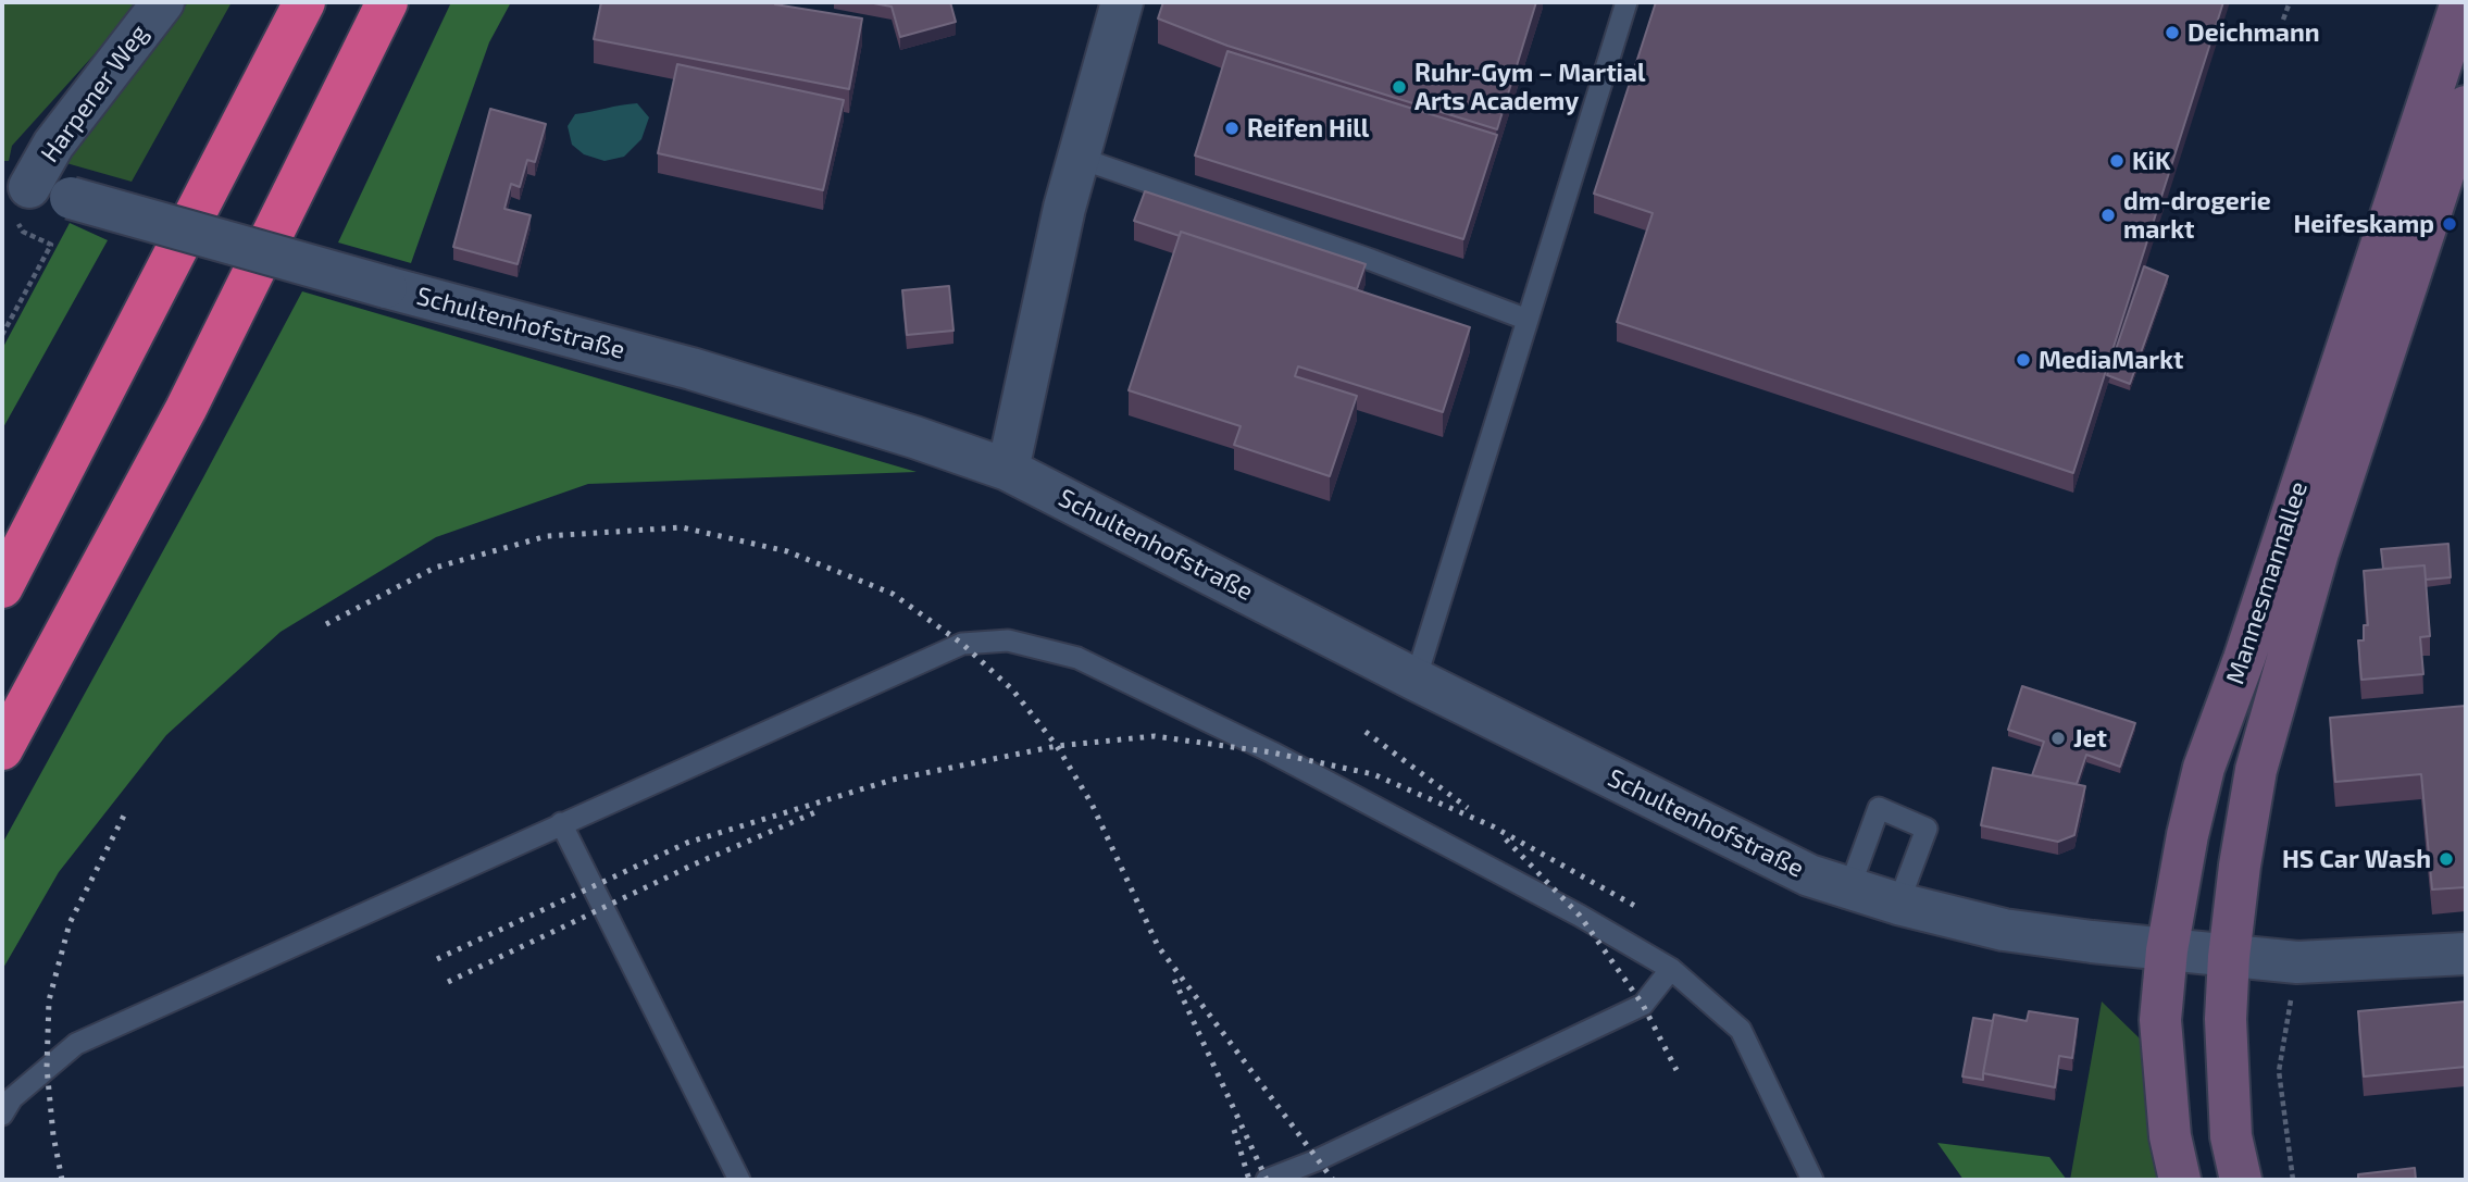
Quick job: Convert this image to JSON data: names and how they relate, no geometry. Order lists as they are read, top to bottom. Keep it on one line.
{"streets":{"main road":["Mannesmannallee"],"street":["Harpener Weg","Schultenhofstraße"]},"crossings":[["Harpener Weg","Schultenhofstraße"],["Schultenhofstraße","Mannesmannallee"]],"places":["Deichmann","Ruhr-Gym – Martial Arts Academy","Reifen Hill","KiK","dm-drogerie markt","Heifeskamp","MediaMarkt","Jet","HS Car Wash"]}
